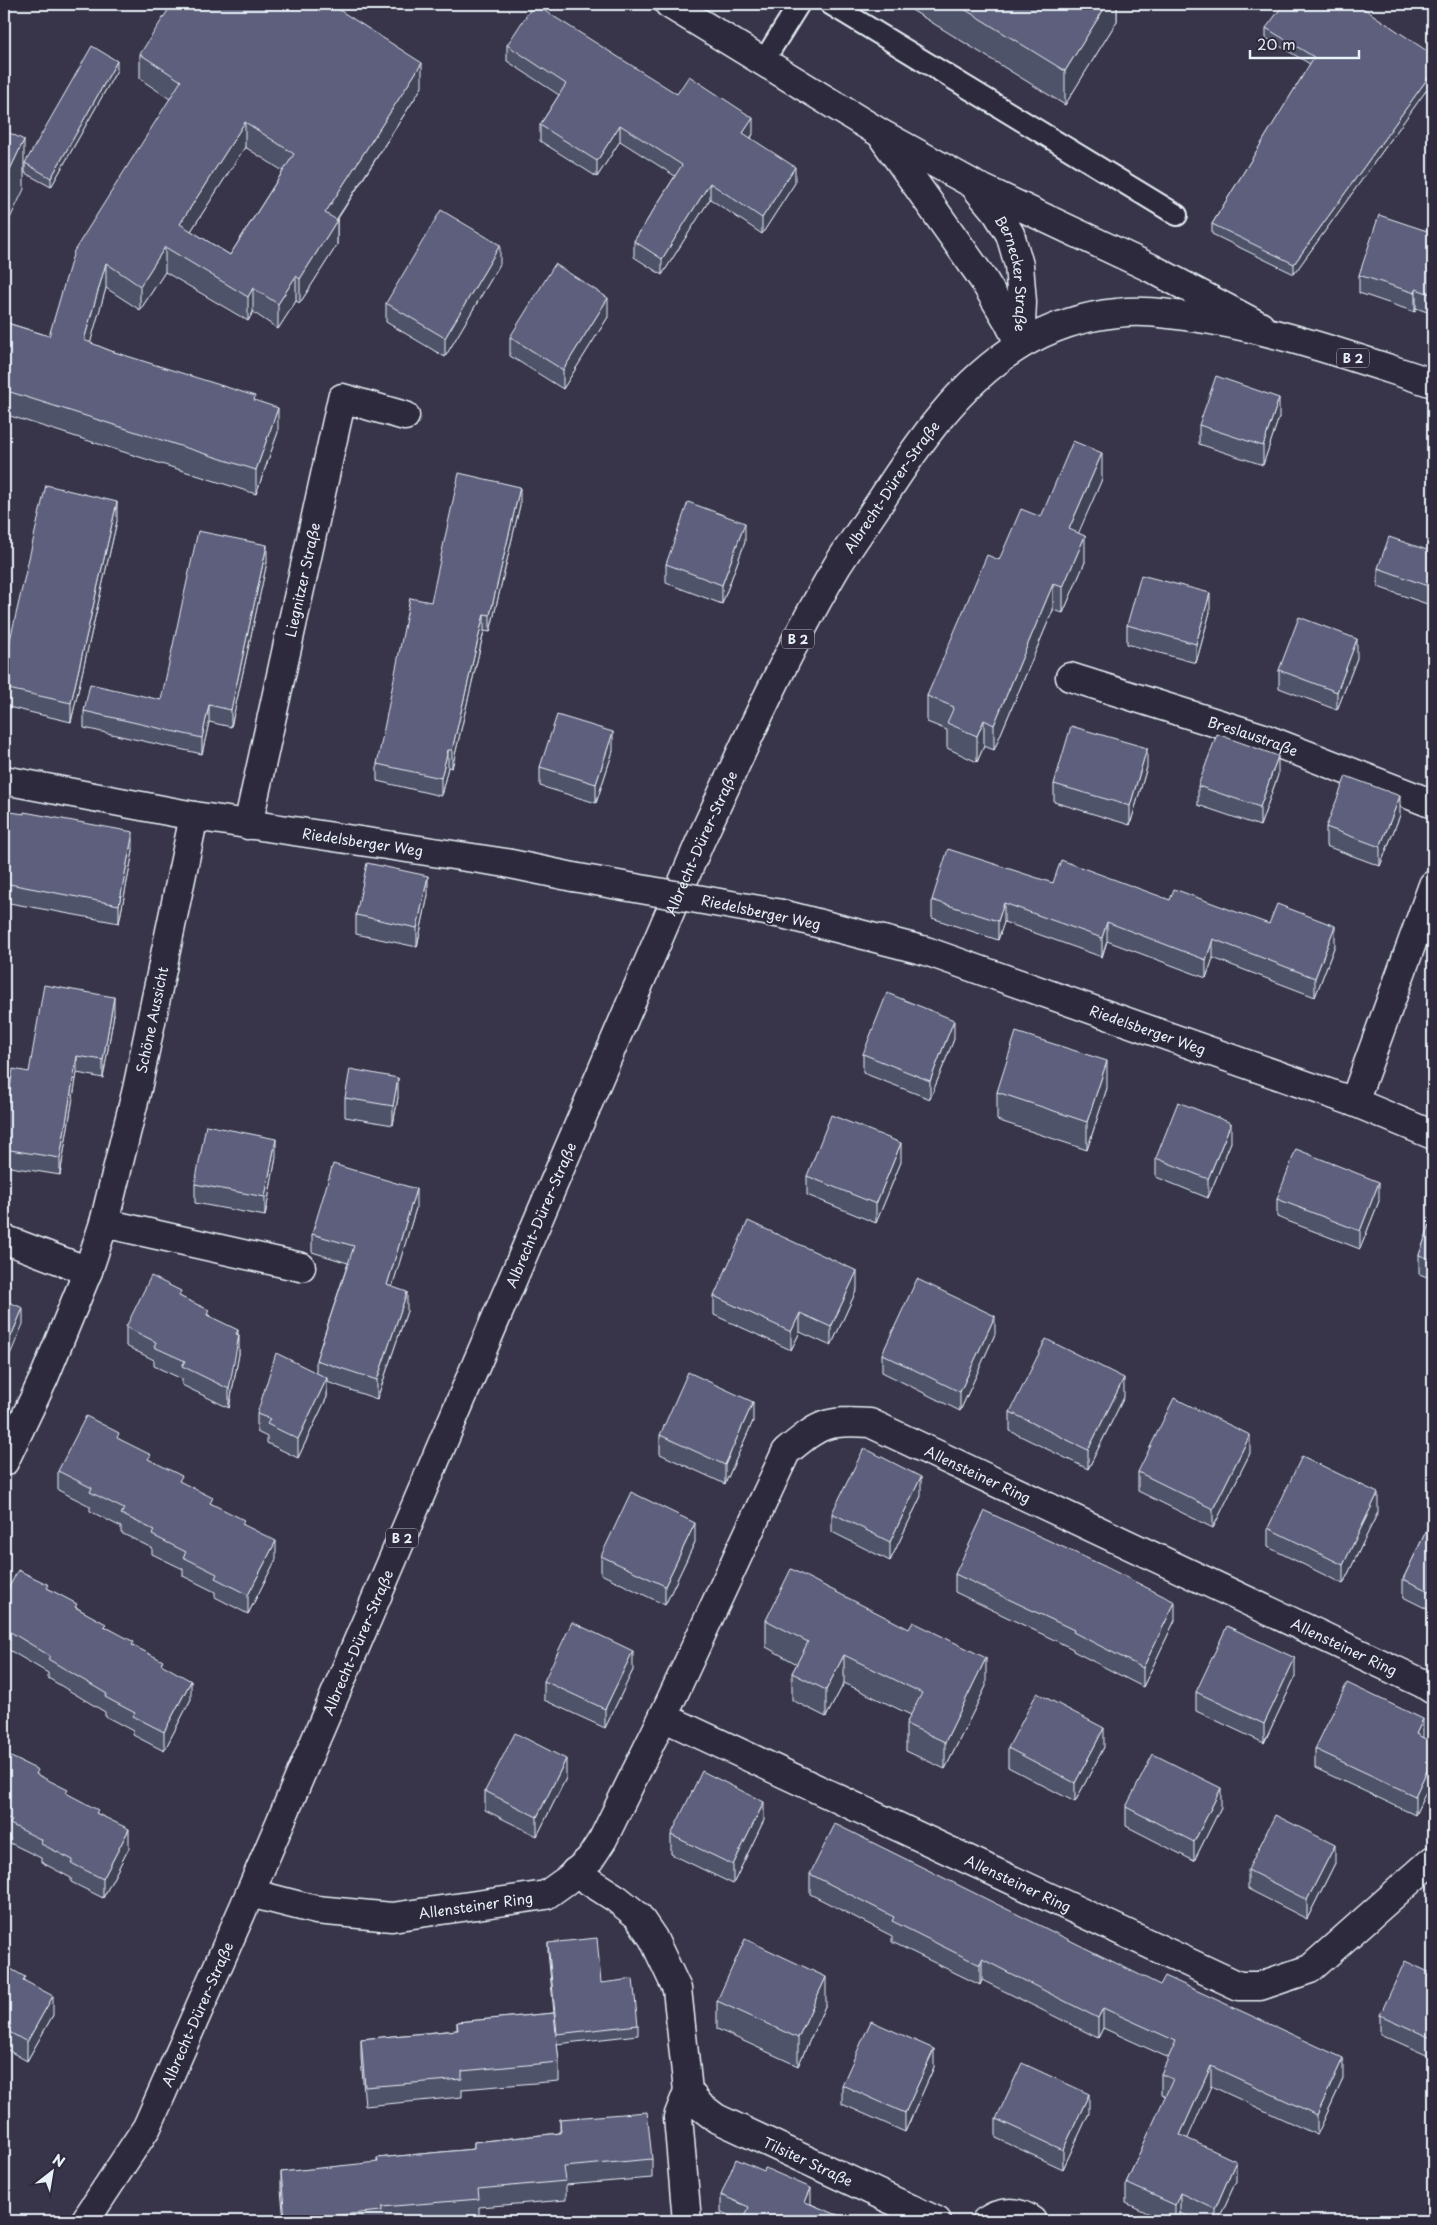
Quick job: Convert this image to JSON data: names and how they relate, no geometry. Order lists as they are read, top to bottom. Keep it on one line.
{"streets":{"street":["Bernecker Straße","B 2","Albrecht-Dürer-Straße","Liegnitzer Straße","Breslaustraße","Riedelsberger Weg","Schöne Aussicht","Allensteiner Ring","Tilsiter Straße"]},"crossings":[["Bernecker Straße","Albrecht-Dürer-Straße"],["B 2","Albrecht-Dürer-Straße"],["Albrecht-Dürer-Straße","Allensteiner Ring"],["Liegnitzer Straße","Riedelsberger Weg"],["Riedelsberger Weg","Schöne Aussicht"]],"scale_bar":"20 m","north":"top right"}
